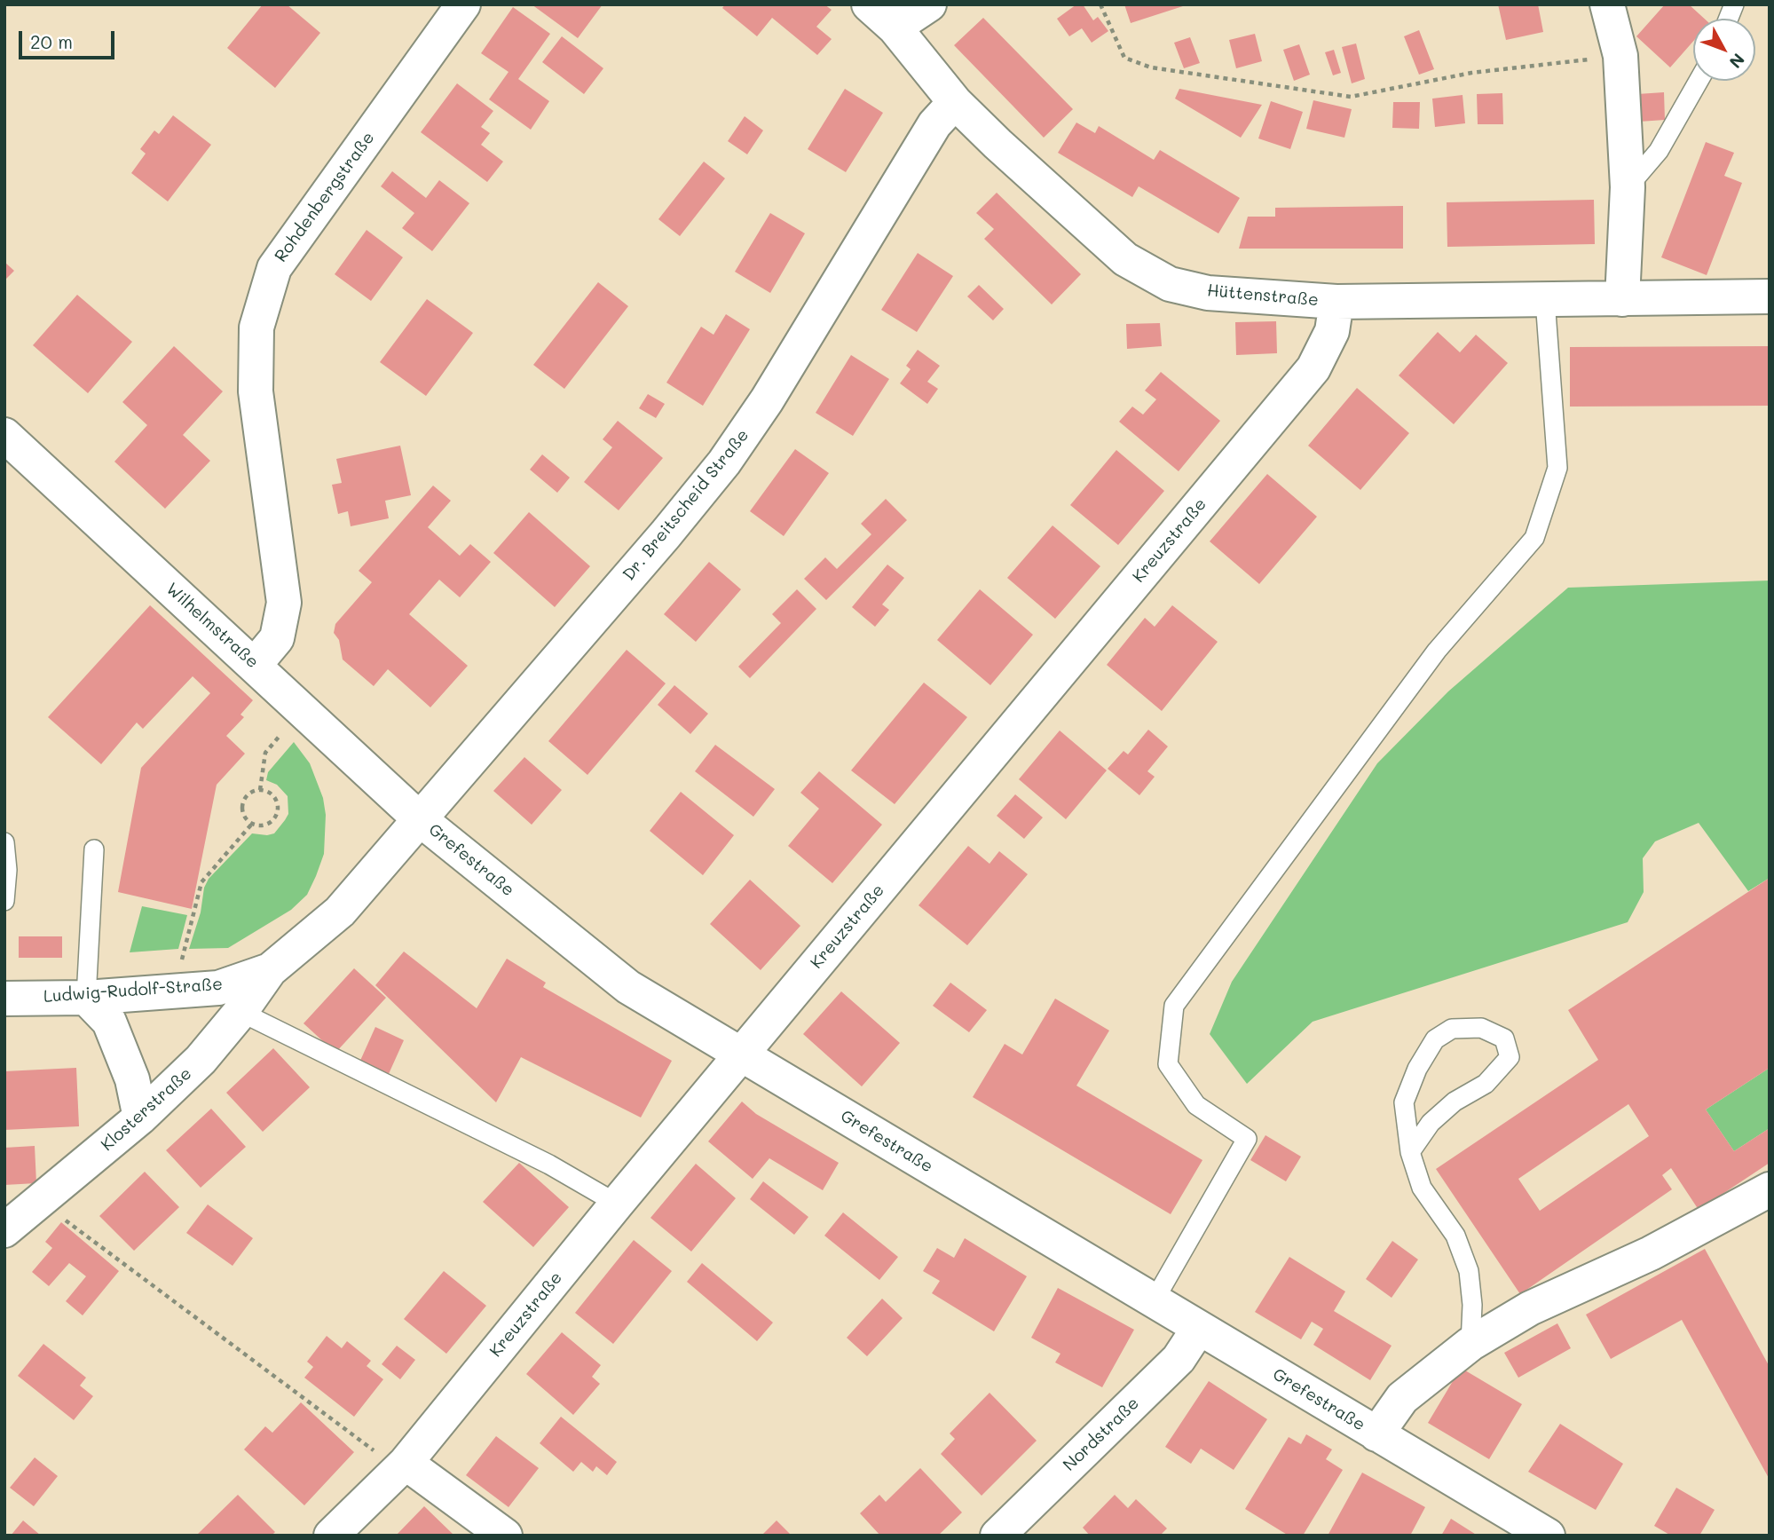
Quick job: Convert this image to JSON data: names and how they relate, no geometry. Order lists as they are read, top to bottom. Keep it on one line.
{"streets":{"street":["Rohdenbergstraße","Hüttenstraße","Dr. Breitscheid Straße","Kreuzstraße","Wilhelmstraße","Grefestraße","Ludwig-Rudolf-Straße","Klosterstraße","Nordstraße"]},"crossings":[["Rohdenbergstraße","Wilhelmstraße"],["Hüttenstraße","Dr. Breitscheid Straße"],["Hüttenstraße","Kreuzstraße"],["Dr. Breitscheid Straße","Wilhelmstraße"],["Dr. Breitscheid Straße","Grefestraße"],["Dr. Breitscheid Straße","Ludwig-Rudolf-Straße"],["Kreuzstraße","Grefestraße"],["Wilhelmstraße","Grefestraße"],["Wilhelmstraße","Ludwig-Rudolf-Straße"],["Grefestraße","Ludwig-Rudolf-Straße"],["Grefestraße","Nordstraße"],["Ludwig-Rudolf-Straße","Klosterstraße"]],"scale_bar":"20 m","north":"bottom right"}
